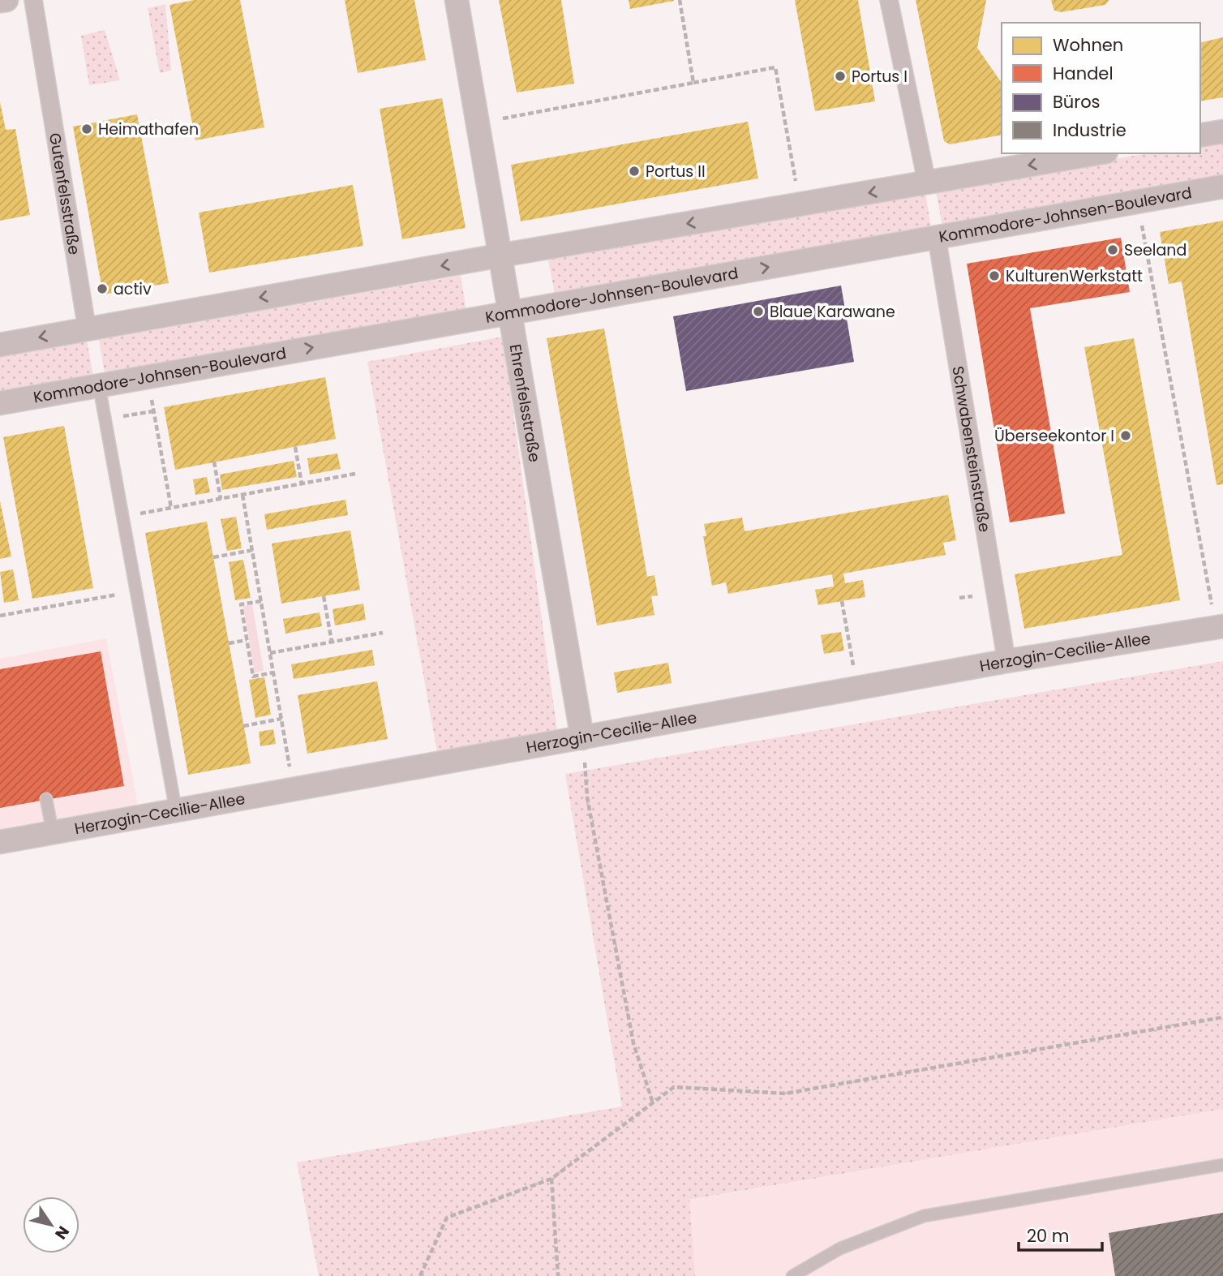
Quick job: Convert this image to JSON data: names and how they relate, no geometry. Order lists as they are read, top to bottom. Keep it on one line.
{"streets":{"street":["Gutenfelsstraße","Kommodore-Johnsen-Boulevard","Ehrenfelsstraße","Schwabensteinstraße","Herzogin-Cecilie-Allee"]},"crossings":[["Kommodore-Johnsen-Boulevard","Ehrenfelsstraße"],["Kommodore-Johnsen-Boulevard","Schwabensteinstraße"],["Ehrenfelsstraße","Herzogin-Cecilie-Allee"],["Schwabensteinstraße","Herzogin-Cecilie-Allee"]],"places":["Portus I","Heimathafen","Portus II","Seeland","KulturenWerkstatt","activ","Blaue Karawane","Überseekontor I"],"legend":["Wohnen","Handel","Büros","Industrie"],"scale_bar":"20 m","north":"bottom right"}
